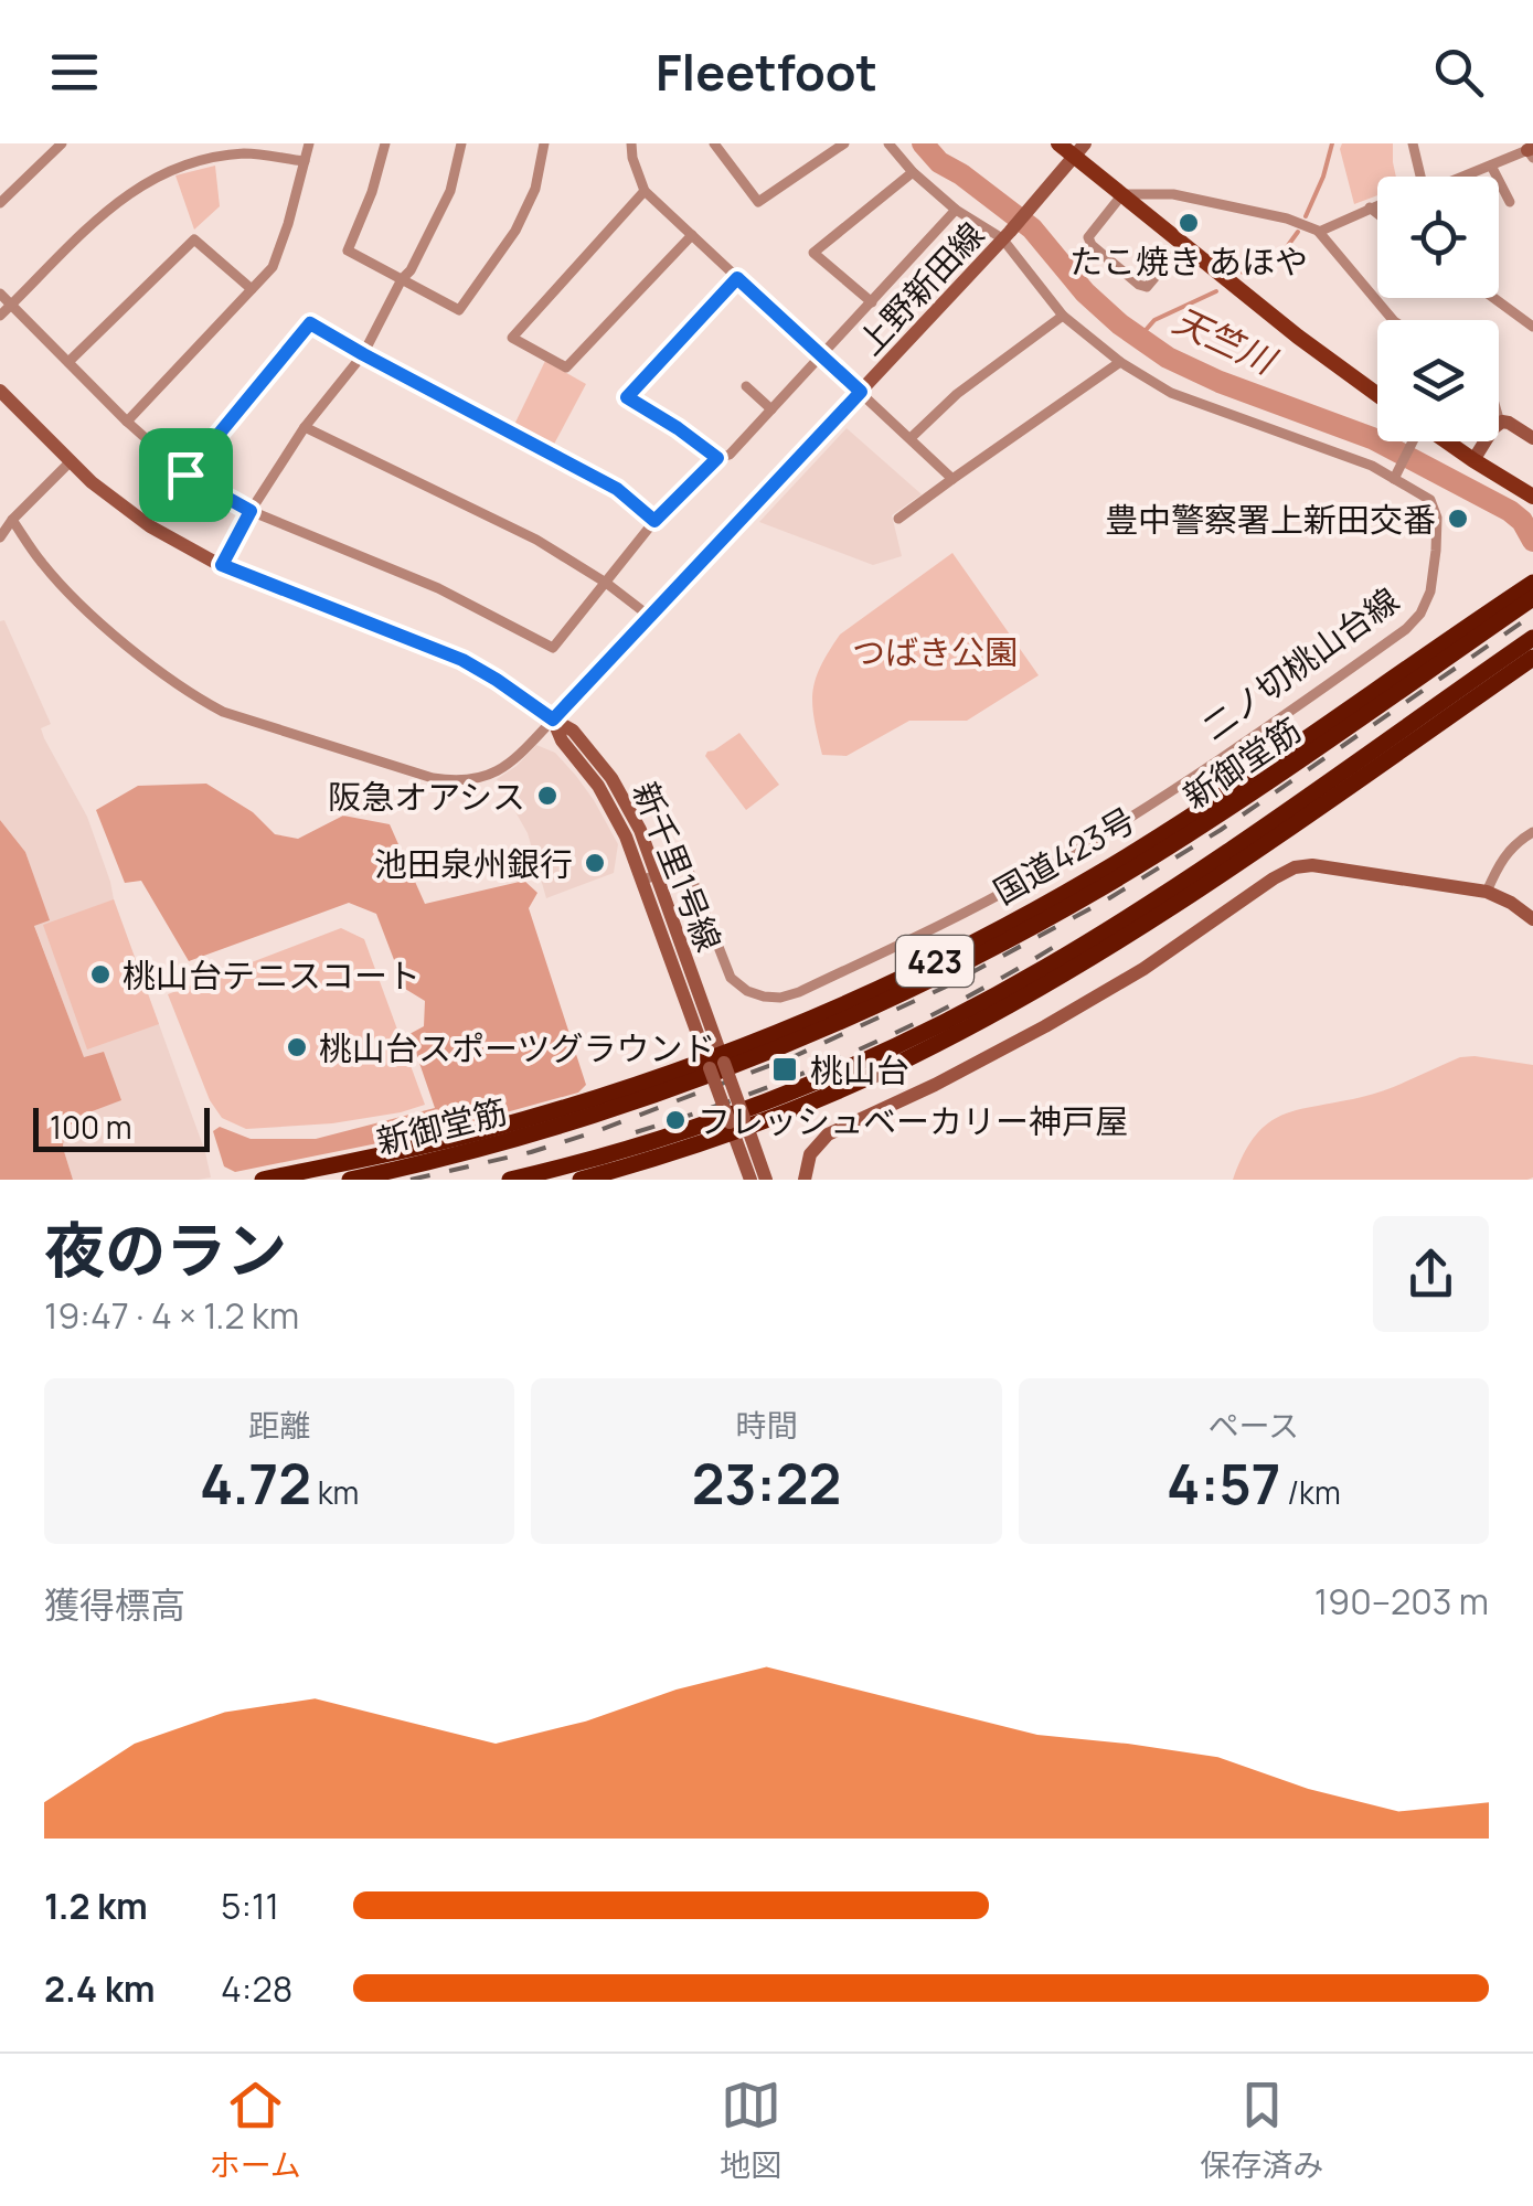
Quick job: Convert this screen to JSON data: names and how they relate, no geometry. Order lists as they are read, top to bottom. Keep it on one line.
{"streets":{"highway":["新御堂筋","国道423号","423"],"street":["上野新田線","二ノ切桃山台線","新千里1号線"]},"crossings":[["上野新田線","二ノ切桃山台線"],["上野新田線","新千里1号線"],["二ノ切桃山台線","新千里1号線"],["国道423号","新千里1号線"],["新千里1号線","423"]],"water":["天竺川"],"parks":["つばき公園"],"places":{"other":["たこ焼き あほや","豊中警察署上新田交番","阪急オアシス","池田泉州銀行","桃山台テニスコート","桃山台スポーツグラウンド","フレッシュベーカリー神戸屋"],"transit":["桃山台"]},"scale_bar":"100 m","page":{"header":"Fleetfoot","scale":"100 m","heading":["夜のラン","19:47 · 4 × 1.2 km"],"stats":[["距離","4.72 km"],["時間","23:22"],["ペース","4:57 /km"]],"chart":["獲得標高","190–203 m"],"list":[{"name":"1.2 km","note":"5:11"},{"name":"2.4 km","note":"4:28"}],"tabs":["ホーム","地図","保存済み"]}}
